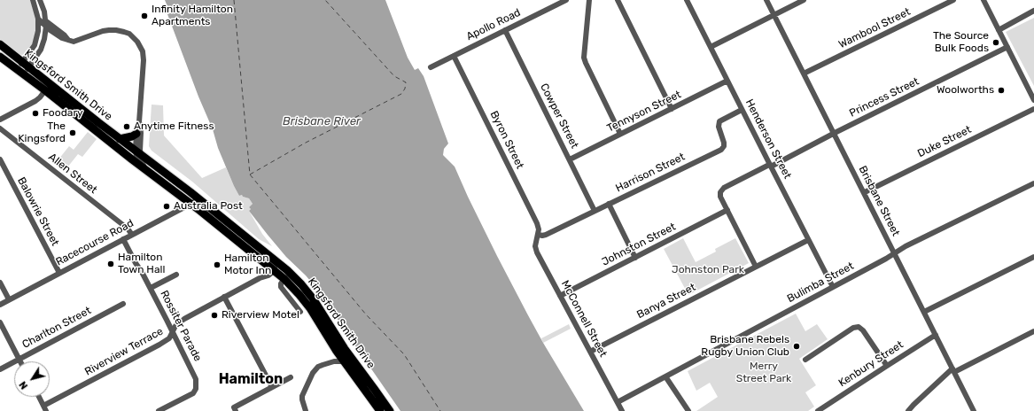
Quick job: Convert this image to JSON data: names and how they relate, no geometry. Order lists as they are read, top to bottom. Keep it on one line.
{"streets":{"highway":["Kingsford Smith Drive"],"street":["Apollo Road","Wambool Street","Princess Street","Tennyson Street","Cowper Street","Henderson Street","Byron Street","Duke Street","Harrison Street","Allen Street","Brisbane Street","Balowrie Street","Racecourse Road","Johnston Street","Bulimba Street","Banya Street","McConnell Street","Rossiter Parade","Charlton Street","Riverview Terrace","Kenbury Street"]},"crossings":[["Apollo Road","Cowper Street"],["Apollo Road","Byron Street"],["Wambool Street","Brisbane Street"],["Kingsford Smith Drive","Racecourse Road"],["Kingsford Smith Drive","Riverview Terrace"],["Princess Street","Henderson Street"],["Princess Street","Brisbane Street"],["Princess Street","Johnston Street"],["Tennyson Street","Cowper Street"],["Tennyson Street","Henderson Street"],["Cowper Street","Harrison Street"],["Henderson Street","Harrison Street"],["Henderson Street","Bulimba Street"],["Henderson Street","Banya Street"],["Byron Street","Harrison Street"],["Byron Street","McConnell Street"],["Duke Street","Brisbane Street"],["Harrison Street","McConnell Street"],["Allen Street","Racecourse Road"],["Brisbane Street","Bulimba Street"],["Brisbane Street","Kenbury Street"],["Balowrie Street","Racecourse Road"],["Racecourse Road","Rossiter Parade"],["Johnston Street","McConnell Street"],["Bulimba Street","McConnell Street"],["Banya Street","McConnell Street"],["Rossiter Parade","Riverview Terrace"]],"districts":["Hamilton"],"water":["Brisbane River"],"parks":["Johnston Park","Merry Street Park"],"places":["Infinity Hamilton Apartments","The Source Bulk Foods","Woolworths","Foodary","Anytime Fitness","The Kingsford","Australia Post","Hamilton Town Hall","Hamilton Motor Inn","Riverview Motel","Brisbane Rebels Rugby Union Club"],"north":"bottom left"}
